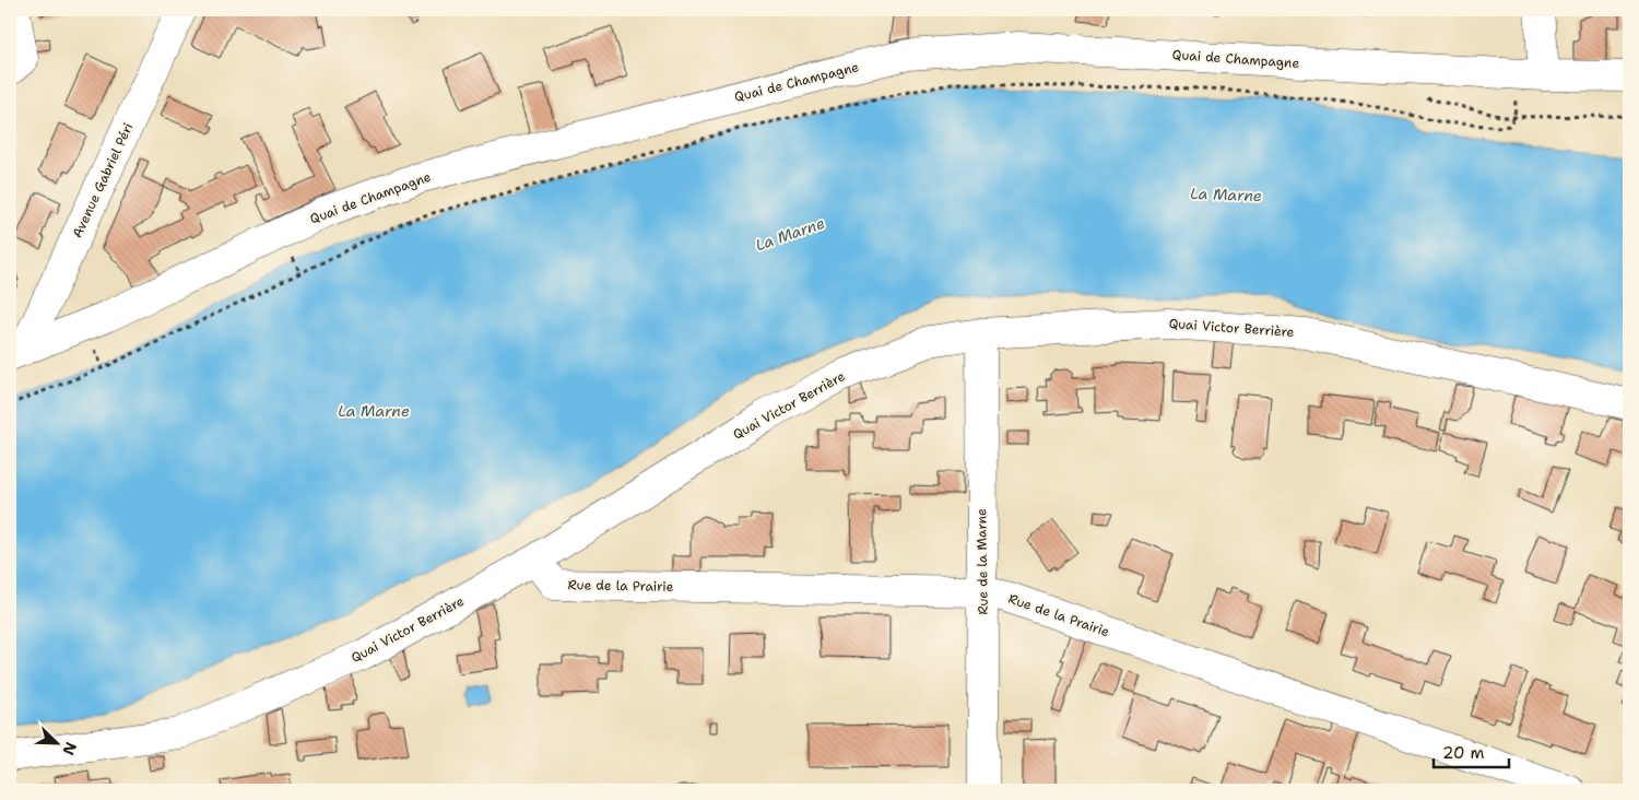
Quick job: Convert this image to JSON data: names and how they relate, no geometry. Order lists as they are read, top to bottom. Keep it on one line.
{"streets":{"street":["Quai de Champagne","Avenue Gabriel Péri","Quai Victor Berrière","Rue de la Marne","Rue de la Prairie"]},"crossings":[["Quai de Champagne","Avenue Gabriel Péri"],["Quai Victor Berrière","Rue de la Marne"],["Quai Victor Berrière","Rue de la Prairie"],["Rue de la Marne","Rue de la Prairie"]],"water":["La Marne"],"scale_bar":"20 m","north":"bottom right"}
